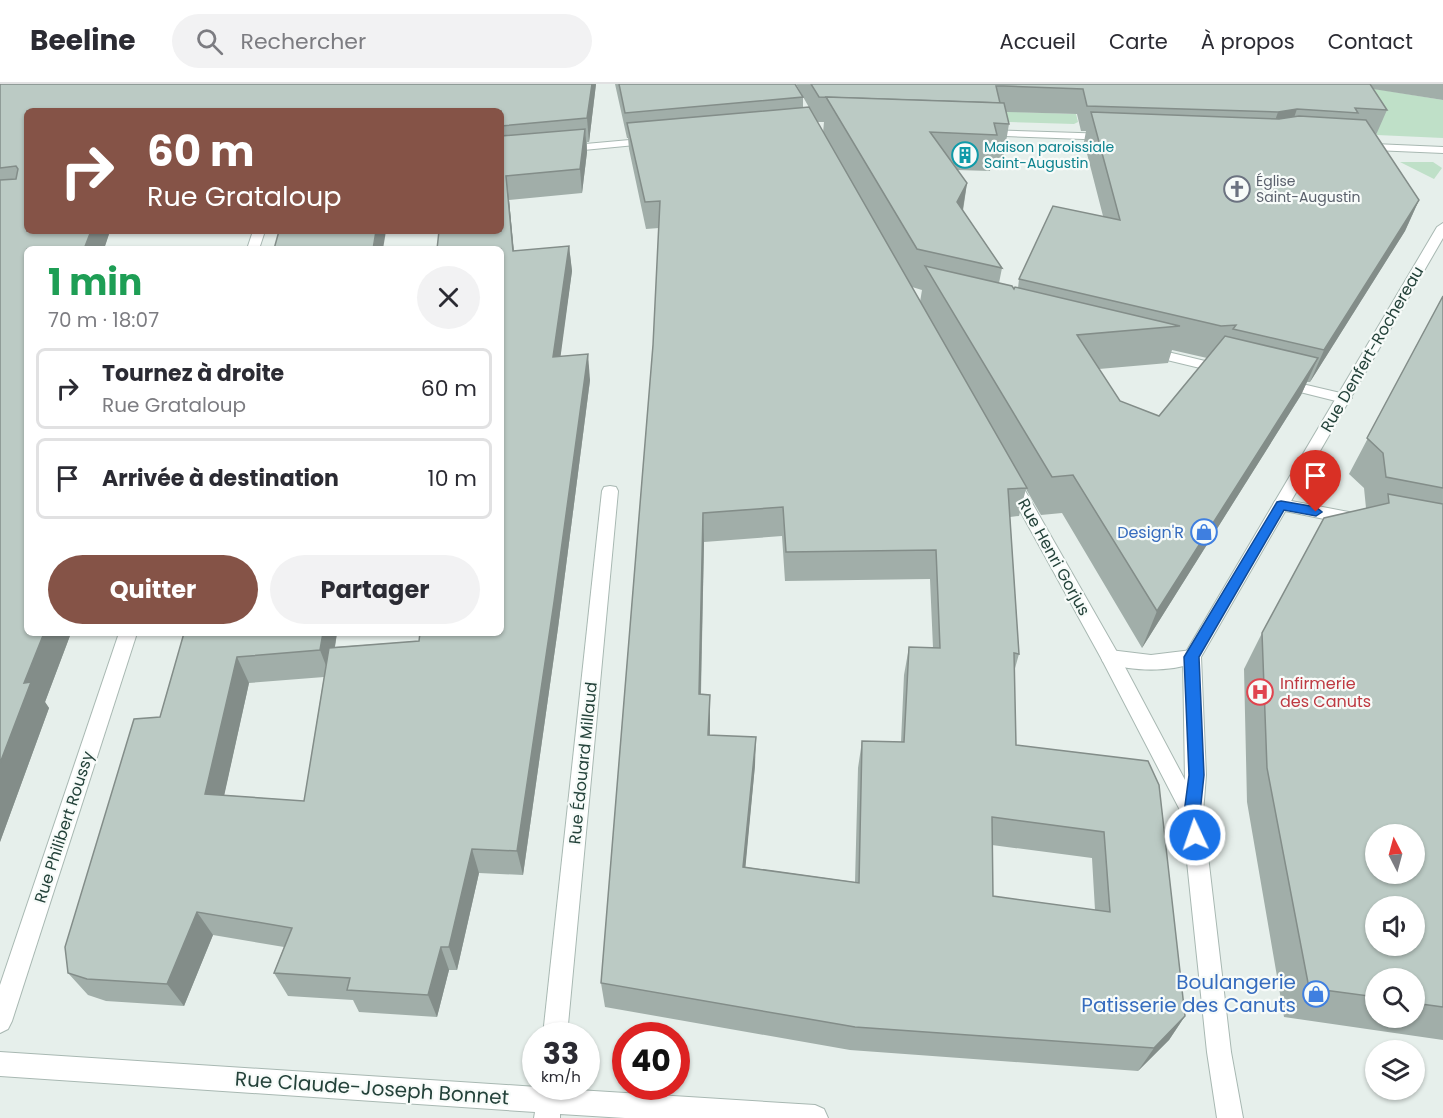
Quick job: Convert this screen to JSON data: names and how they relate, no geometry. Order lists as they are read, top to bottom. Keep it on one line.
{"streets":{"street":["Rue Denfert-Rochereau","Rue Henri Gorjus","Rue Édouard Millaud","Rue Philibert Roussy","Rue Claude-Joseph Bonnet"]},"places":{"building":["Maison paroissiale Saint-Augustin"],"church":["Église Saint-Augustin"],"shop":["Design'R","Boulangerie Patisserie des Canuts"],"hospital":["Infirmerie des Canuts"]},"north":"top","page":{"header":"Beeline","search":"Rechercher","nav":["Accueil","Carte","À propos","Contact"],"turn":["60 m","Rue Grataloup"],"heading":["1 min","70 m · 18:07"],"list":[{"name":"Tournez à droite","note":"Rue Grataloup","value":"60 m"},{"name":"Arrivée à destination","value":"10 m"}],"buttons":["Quitter","Partager"],"speed":"33 km/h","limit":"40"}}
